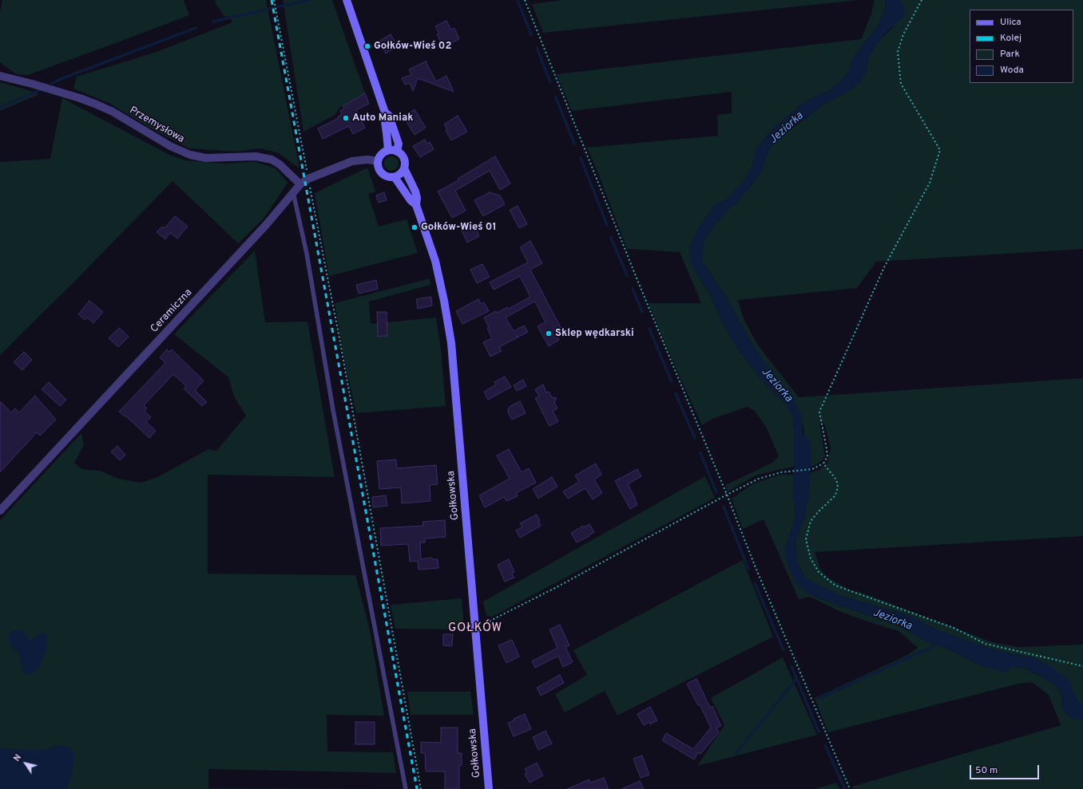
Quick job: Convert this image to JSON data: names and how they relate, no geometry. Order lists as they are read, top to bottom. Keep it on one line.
{"streets":{"street":["Przemysłowa","Ceramiczna","Gołkowska"]},"crossings":[["Przemysłowa","Ceramiczna"],["Ceramiczna","Gołkowska"]],"districts":["GOŁKÓW"],"water":["Jeziorka"],"places":["Gołków-Wieś 02","Auto Maniak","Gołków-Wieś 01","Sklep wędkarski"],"legend":["Ulica","Kolej","Park","Woda"],"scale_bar":"50 m","north":"top left"}
